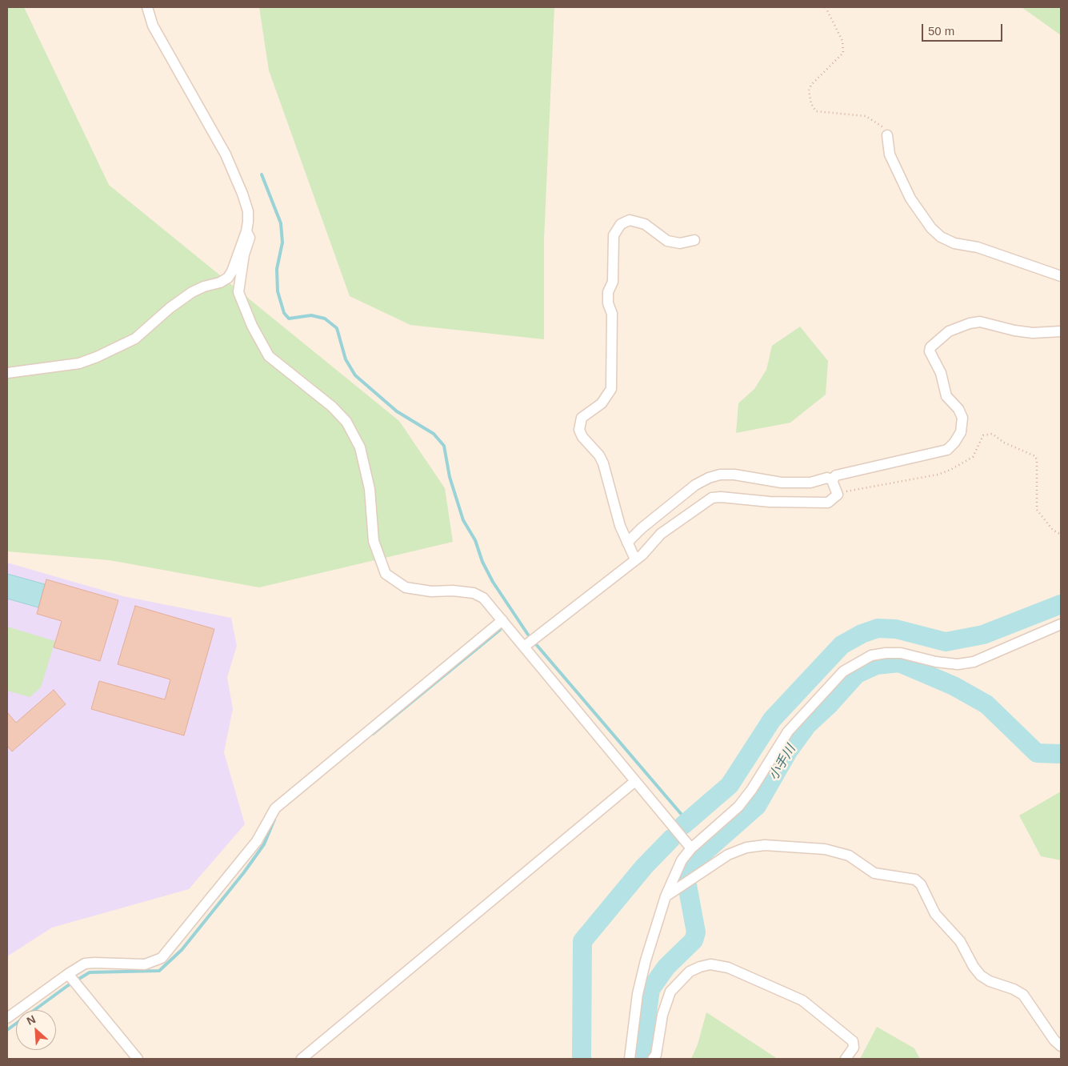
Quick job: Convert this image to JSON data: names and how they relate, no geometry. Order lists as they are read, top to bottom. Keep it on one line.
{"water":["小手川"],"scale_bar":"50 m","north":"top left"}
